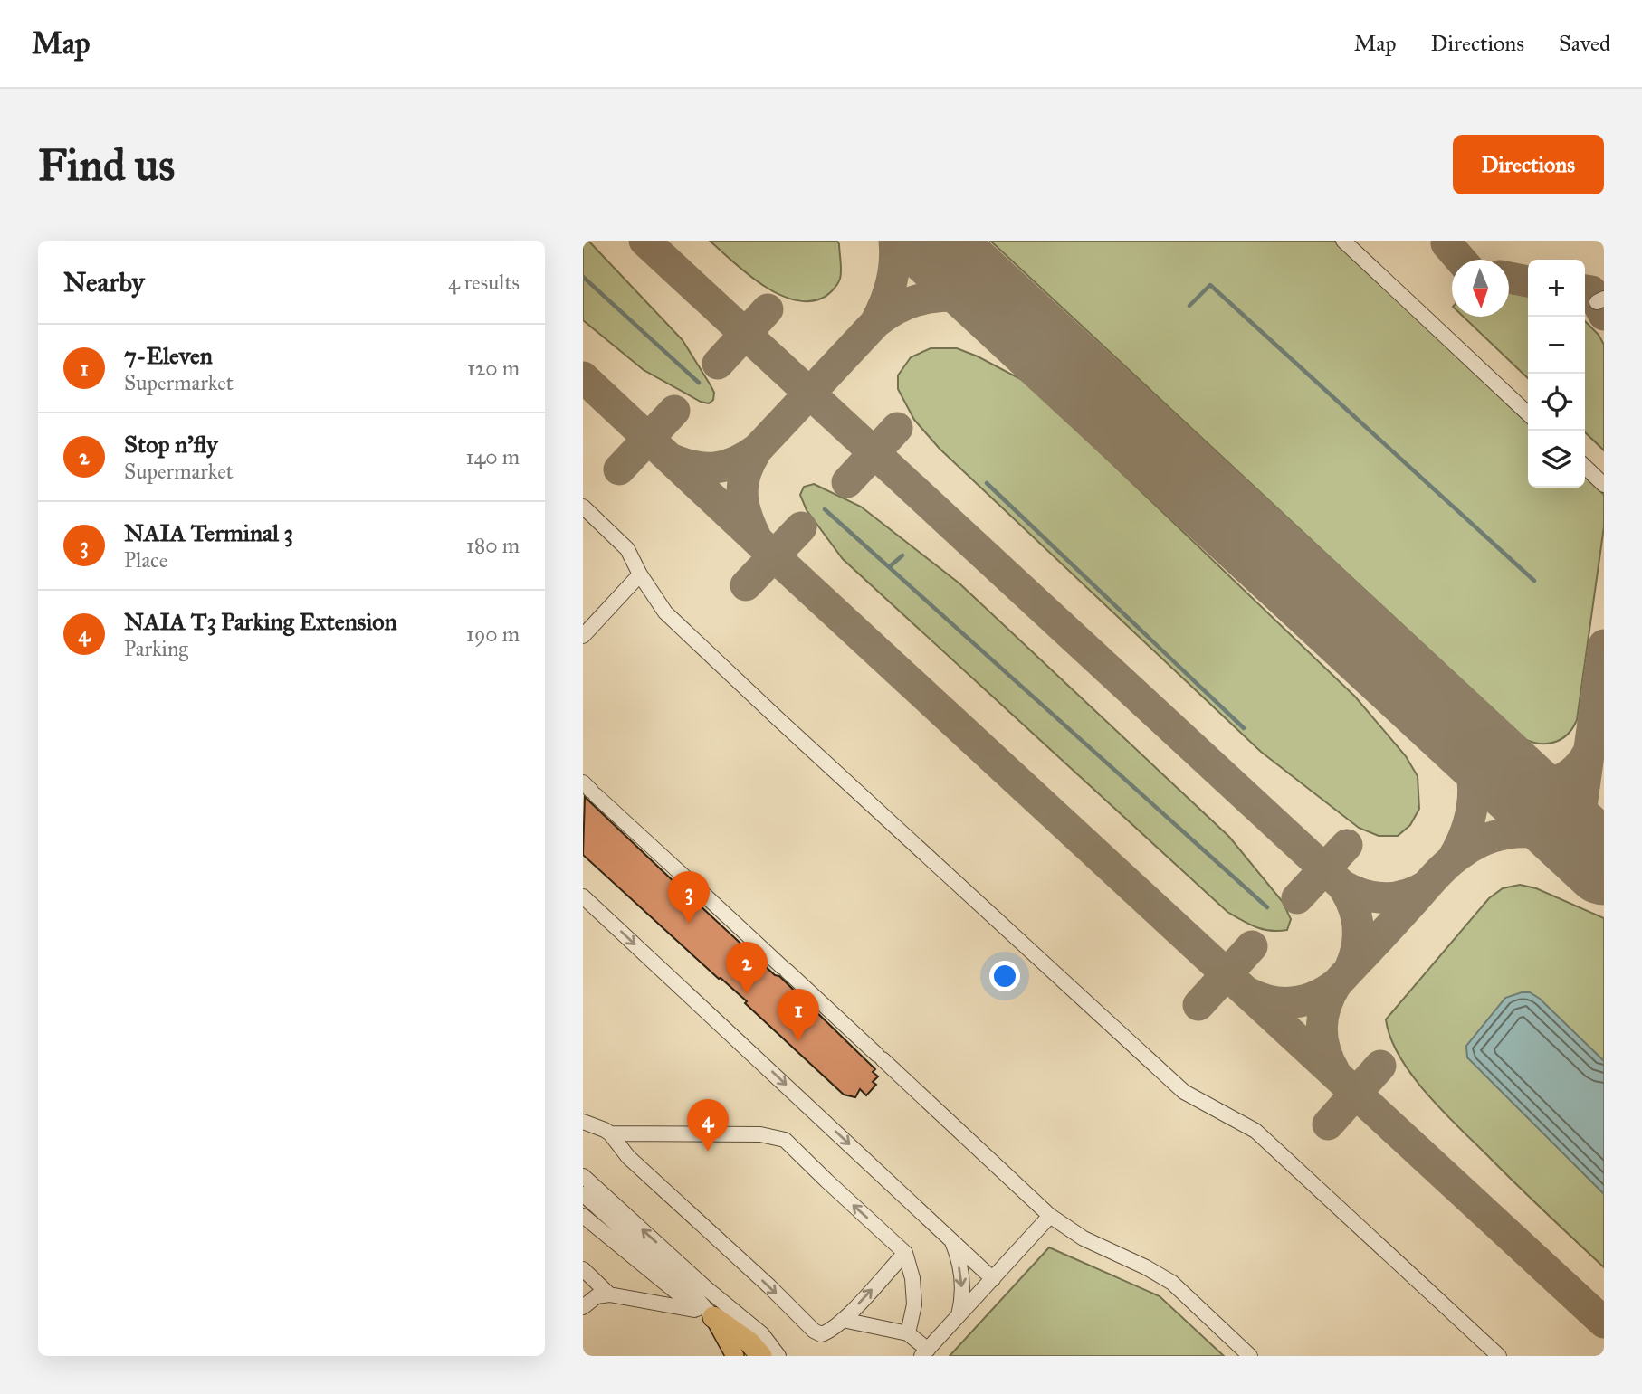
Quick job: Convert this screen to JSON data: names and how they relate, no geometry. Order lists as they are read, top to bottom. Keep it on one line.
{"north":"bottom","page":{"header":"Map","nav":["Map","Directions","Saved"],"buttons":"Directions","title":"Find us","heading":["Nearby","4 results"],"map_buttons":["+","−"],"list":[{"mark":"1","name":"7-Eleven","note":"Supermarket","value":"120 m"},{"mark":"2","name":"Stop n'fly","note":"Supermarket","value":"140 m"},{"mark":"3","name":"NAIA Terminal 3","note":"Place","value":"180 m"},{"mark":"4","name":"NAIA T3 Parking Extension","note":"Parking","value":"190 m"}],"pins":["3","2","1","4"]}}
